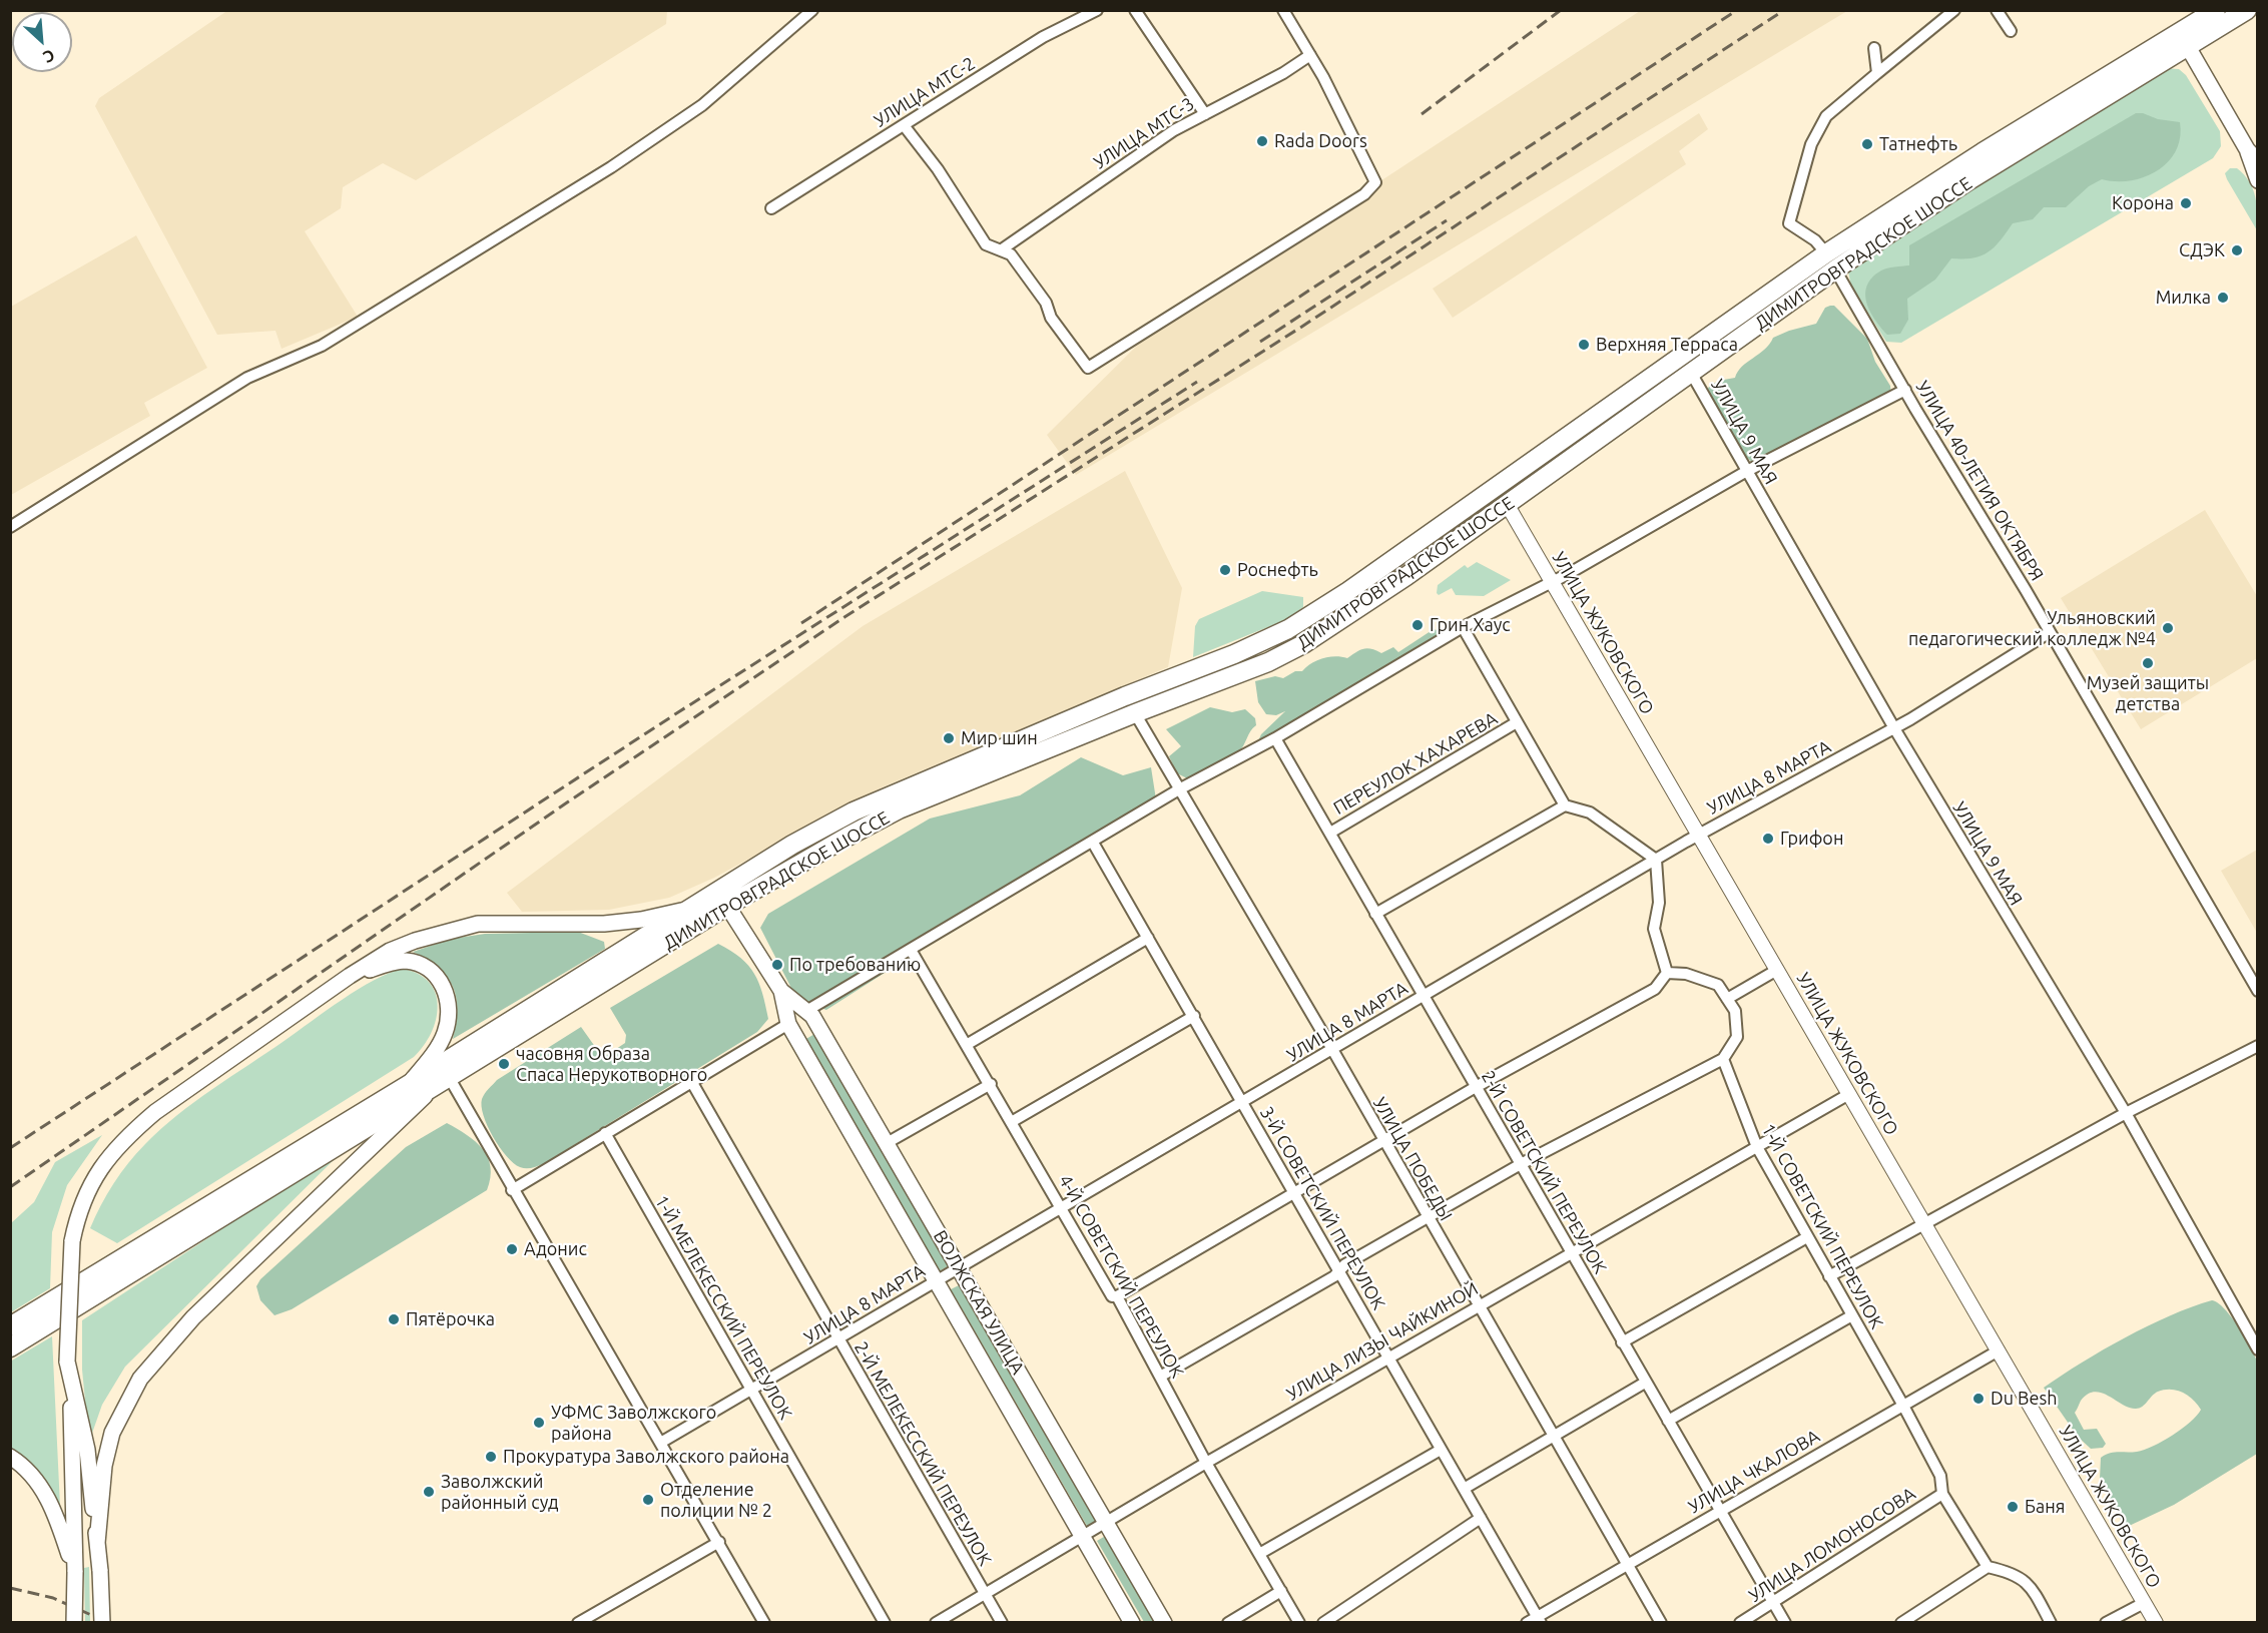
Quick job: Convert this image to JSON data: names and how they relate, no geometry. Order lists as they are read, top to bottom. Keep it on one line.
{"streets":{"highway":["ДИМИТРОВГРАДСКОЕ ШОССЕ","ВОЛЖСКАЯ УЛИЦА"],"street":["УЛИЦА МТС-2","УЛИЦА МТС-3","УЛИЦА 9 МАЯ","УЛИЦА 40-ЛЕТИЯ ОКТЯБРЯ","УЛИЦА ЖУКОВСКОГО","ПЕРЕУЛОК ХАХАРЕВА","УЛИЦА 8 МАРТА","УЛИЦА ПОБЕДЫ","2-Й СОВЕТСКИЙ ПЕРЕУЛОК","3-Й СОВЕТСКИЙ ПЕРЕУЛОК","1-Й СОВЕТСКИЙ ПЕРЕУЛОК","4-Й СОВЕТСКИЙ ПЕРЕУЛОК","1-Й МЕЛЕКЕССКИЙ ПЕРЕУЛОК","УЛИЦА ЛИЗЫ ЧАЙКИНОЙ","2-Й МЕЛЕКЕССКИЙ ПЕРЕУЛОК","УЛИЦА ЧКАЛОВА","УЛИЦА ЛОМОНОСОВА"]},"crossings":[["ДИМИТРОВГРАДСКОЕ ШОССЕ","УЛИЦА 9 МАЯ"],["ДИМИТРОВГРАДСКОЕ ШОССЕ","УЛИЦА 40-ЛЕТИЯ ОКТЯБРЯ"],["ДИМИТРОВГРАДСКОЕ ШОССЕ","УЛИЦА ЖУКОВСКОГО"],["ДИМИТРОВГРАДСКОЕ ШОССЕ","УЛИЦА ПОБЕДЫ"],["ДИМИТРОВГРАДСКОЕ ШОССЕ","ВОЛЖСКАЯ УЛИЦА"],["УЛИЦА 9 МАЯ","УЛИЦА 8 МАРТА"],["УЛИЦА 40-ЛЕТИЯ ОКТЯБРЯ","УЛИЦА 8 МАРТА"],["УЛИЦА ЖУКОВСКОГО","УЛИЦА 8 МАРТА"],["УЛИЦА ЖУКОВСКОГО","УЛИЦА ЛИЗЫ ЧАЙКИНОЙ"],["УЛИЦА ЖУКОВСКОГО","УЛИЦА ЧКАЛОВА"],["ПЕРЕУЛОК ХАХАРЕВА","2-Й СОВЕТСКИЙ ПЕРЕУЛОК"],["УЛИЦА 8 МАРТА","УЛИЦА ПОБЕДЫ"],["УЛИЦА 8 МАРТА","2-Й СОВЕТСКИЙ ПЕРЕУЛОК"],["УЛИЦА 8 МАРТА","3-Й СОВЕТСКИЙ ПЕРЕУЛОК"],["УЛИЦА 8 МАРТА","4-Й СОВЕТСКИЙ ПЕРЕУЛОК"],["УЛИЦА 8 МАРТА","ВОЛЖСКАЯ УЛИЦА"],["УЛИЦА 8 МАРТА","1-Й МЕЛЕКЕССКИЙ ПЕРЕУЛОК"],["УЛИЦА 8 МАРТА","2-Й МЕЛЕКЕССКИЙ ПЕРЕУЛОК"],["УЛИЦА ПОБЕДЫ","УЛИЦА ЛИЗЫ ЧАЙКИНОЙ"],["УЛИЦА ПОБЕДЫ","УЛИЦА ЧКАЛОВА"],["2-Й СОВЕТСКИЙ ПЕРЕУЛОК","УЛИЦА ЛИЗЫ ЧАЙКИНОЙ"],["2-Й СОВЕТСКИЙ ПЕРЕУЛОК","УЛИЦА ЧКАЛОВА"],["2-Й СОВЕТСКИЙ ПЕРЕУЛОК","УЛИЦА ЛОМОНОСОВА"],["3-Й СОВЕТСКИЙ ПЕРЕУЛОК","УЛИЦА ЛИЗЫ ЧАЙКИНОЙ"],["3-Й СОВЕТСКИЙ ПЕРЕУЛОК","УЛИЦА ЧКАЛОВА"],["1-Й СОВЕТСКИЙ ПЕРЕУЛОК","УЛИЦА ЛИЗЫ ЧАЙКИНОЙ"],["1-Й СОВЕТСКИЙ ПЕРЕУЛОК","УЛИЦА ЧКАЛОВА"],["1-Й СОВЕТСКИЙ ПЕРЕУЛОК","УЛИЦА ЛОМОНОСОВА"],["4-Й СОВЕТСКИЙ ПЕРЕУЛОК","УЛИЦА ЛИЗЫ ЧАЙКИНОЙ"],["ВОЛЖСКАЯ УЛИЦА","УЛИЦА ЛИЗЫ ЧАЙКИНОЙ"],["УЛИЦА ЛИЗЫ ЧАЙКИНОЙ","2-Й МЕЛЕКЕССКИЙ ПЕРЕУЛОК"]],"places":["Rada Doors","Татнефть","Корона","СДЭК","Милка","Верхняя Терраса","Роснефть","Грин Хаус","Ульяновский педагогический колледж №4","Музей защиты детства","Мир шин","Грифон","По требованию","часовня Образа Спаса Нерукотворного","Адонис","Пятёрочка","Du Besh","УФМС Заволжского района","Прокуратура Заволжского района","Заволжский районный суд","Отделение полиции № 2","Баня"],"north":"bottom right"}
